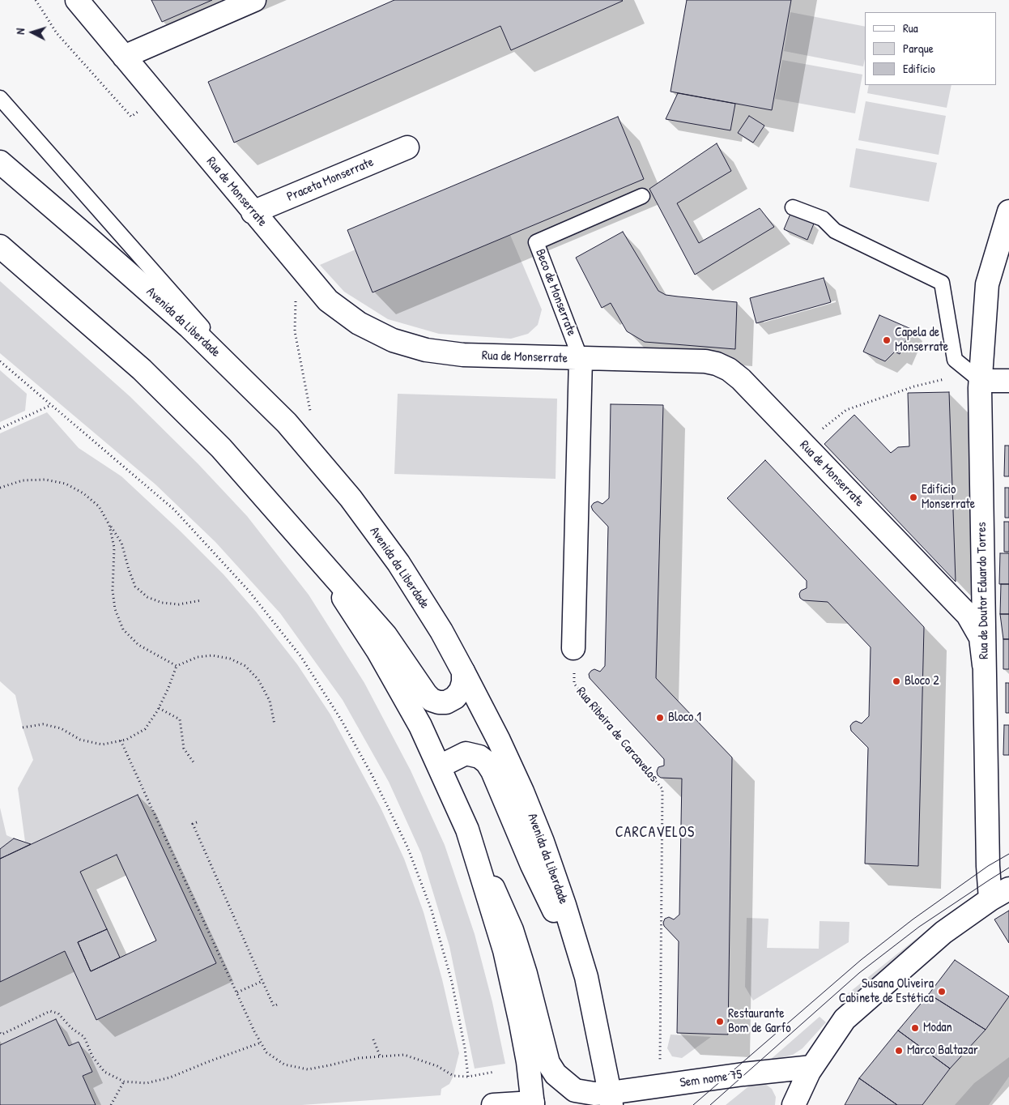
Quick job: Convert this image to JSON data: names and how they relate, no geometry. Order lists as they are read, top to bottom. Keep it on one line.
{"streets":{"main road":["Praceta Monserrate","Rua de Monserrate","Avenida da Liberdade","Rua de Doutor Eduardo Torres","Sem nome 75"],"lane":["Beco de Monserrate"],"path":["Rua Ribeira de Carcavelos"]},"crossings":[["Praceta Monserrate","Rua de Monserrate"],["Rua de Monserrate","Beco de Monserrate"],["Rua de Monserrate","Rua de Doutor Eduardo Torres"],["Avenida da Liberdade","Sem nome 75"],["Rua Ribeira de Carcavelos","Sem nome 75"]],"districts":["CARCAVELOS"],"places":["Capela de Monserrate","Edifício Monserrate","Bloco 2","Bloco 1","Susana Oliveira Cabinete de Estética","Restaurante Bom de Garfo","Modan","Marco Baltazar"],"legend":["Rua","Parque","Edifício"],"north":"left"}
